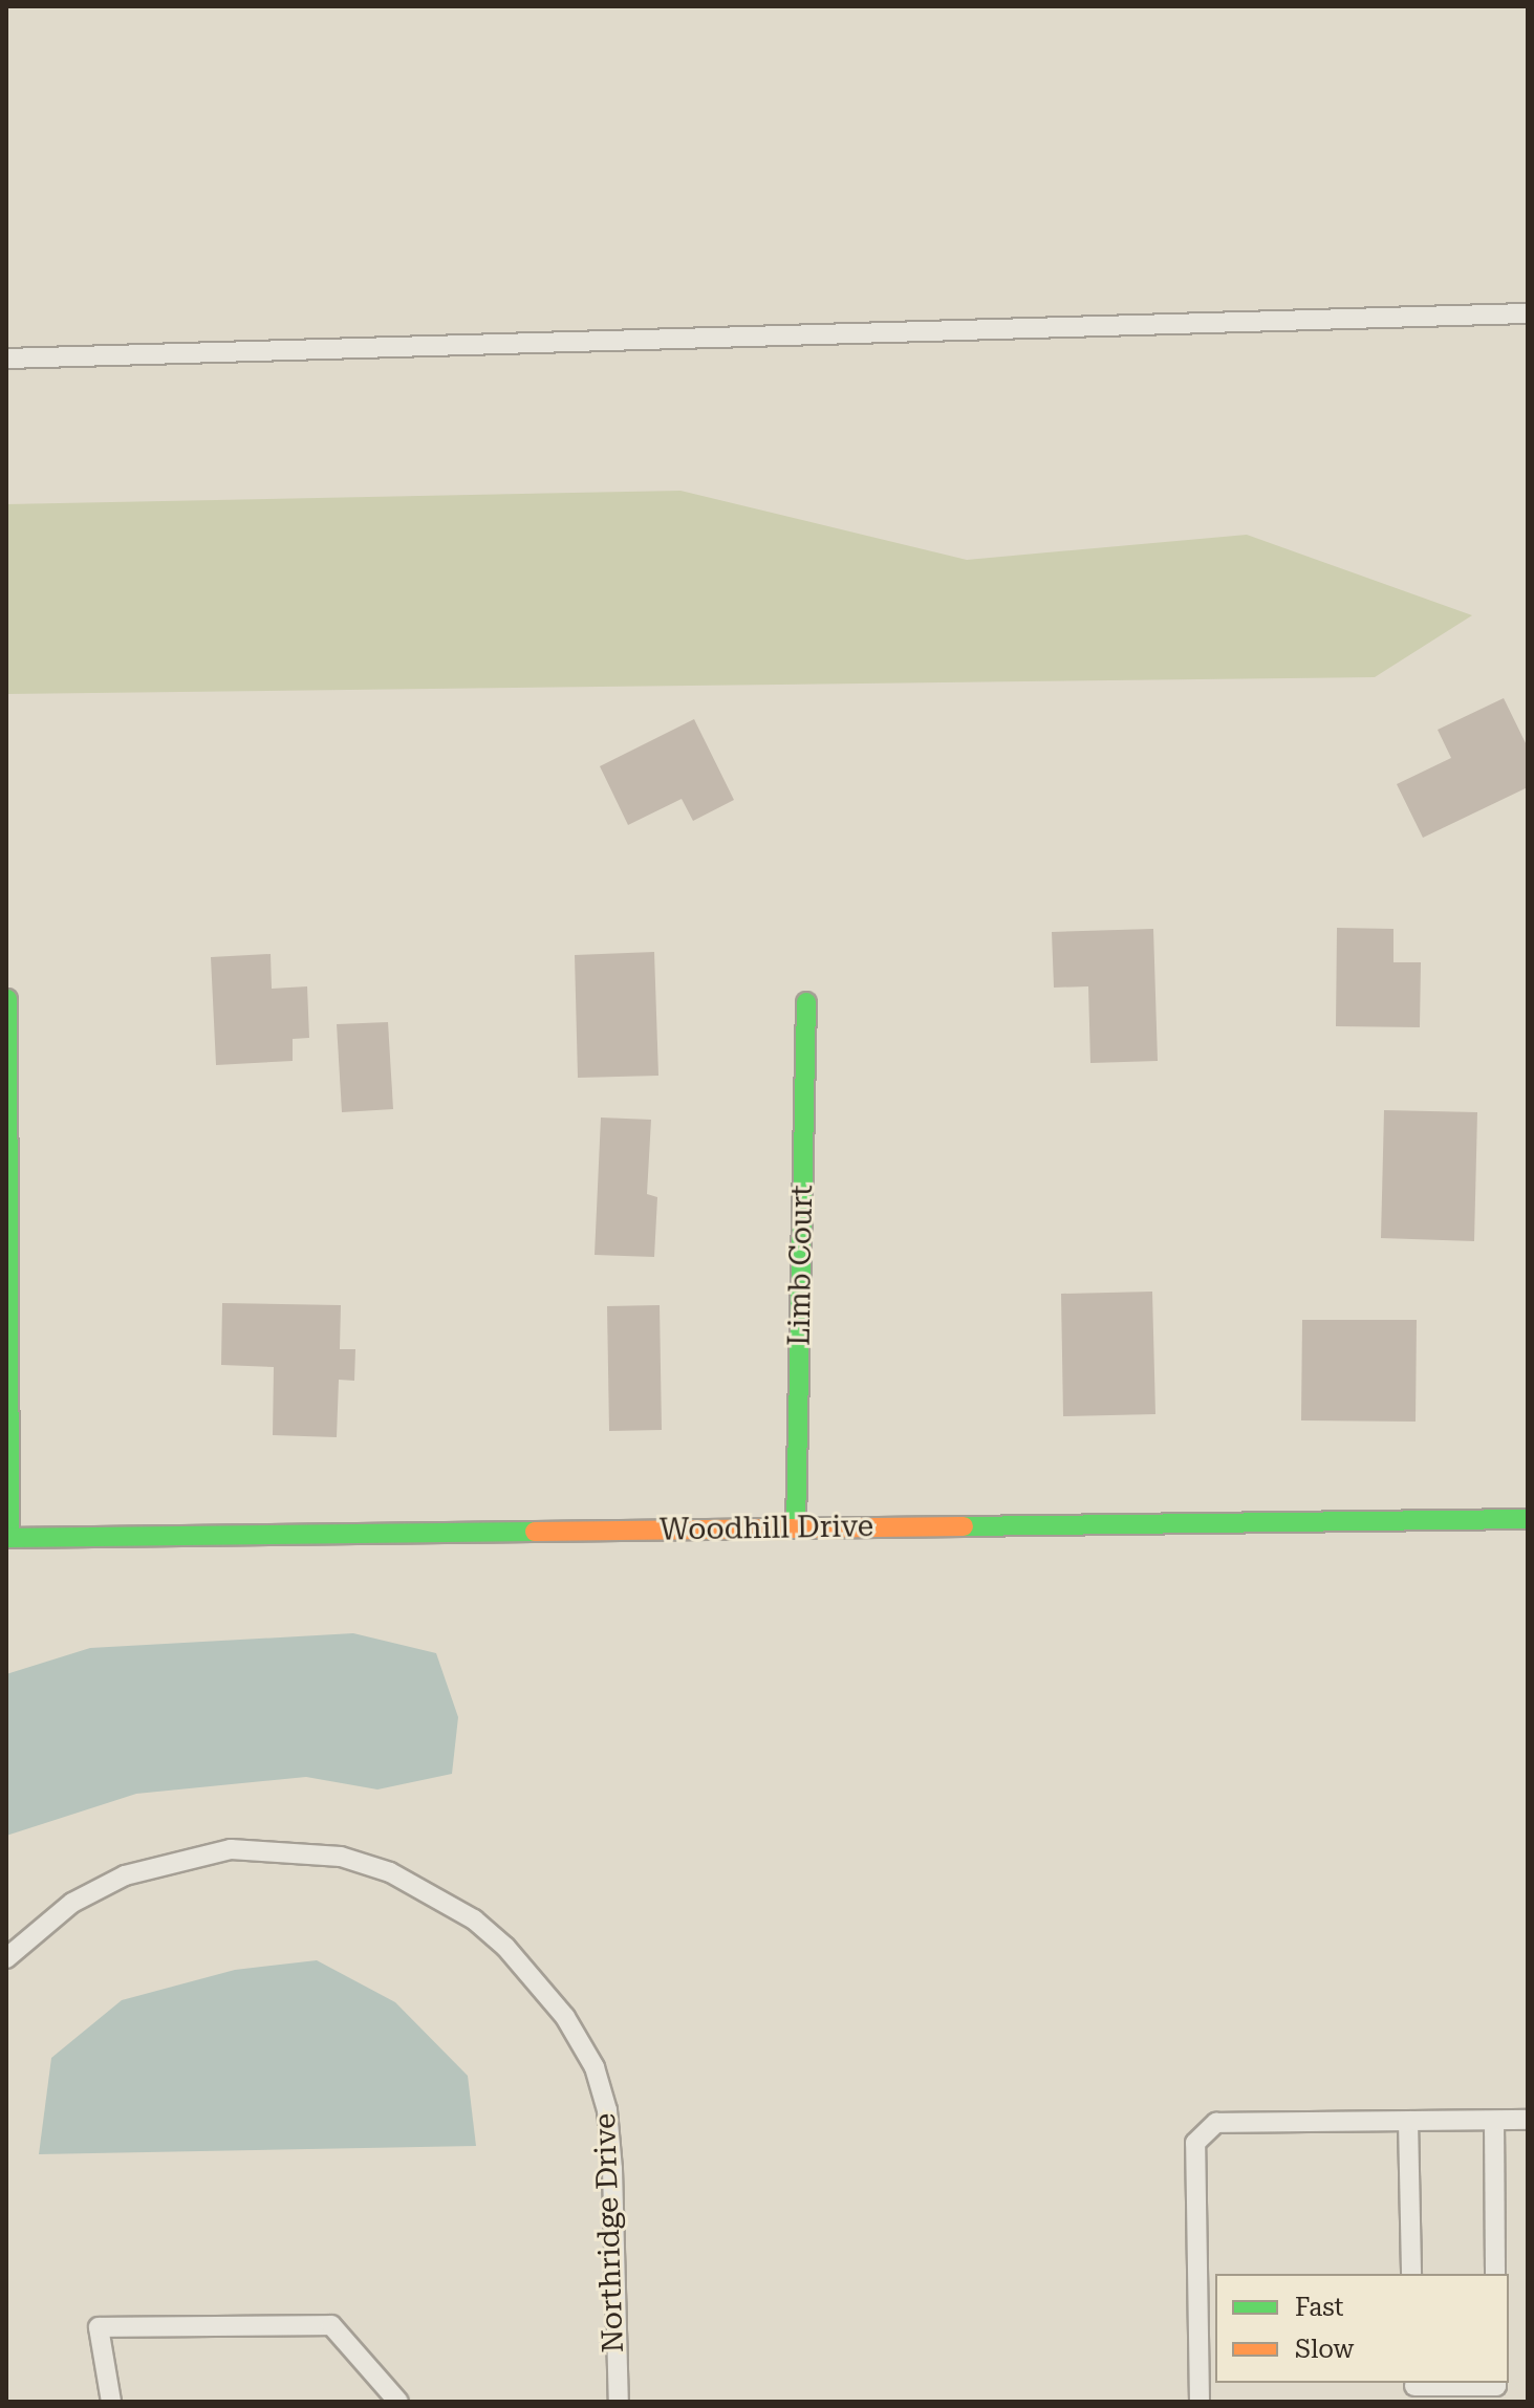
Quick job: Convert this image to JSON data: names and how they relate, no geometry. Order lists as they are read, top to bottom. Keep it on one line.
{"streets":{"street":["Limb Court","Woodhill Drive"],"lane":["Northridge Drive"]},"crossings":[["Limb Court","Woodhill Drive"]],"legend":["Fast","Slow"]}
